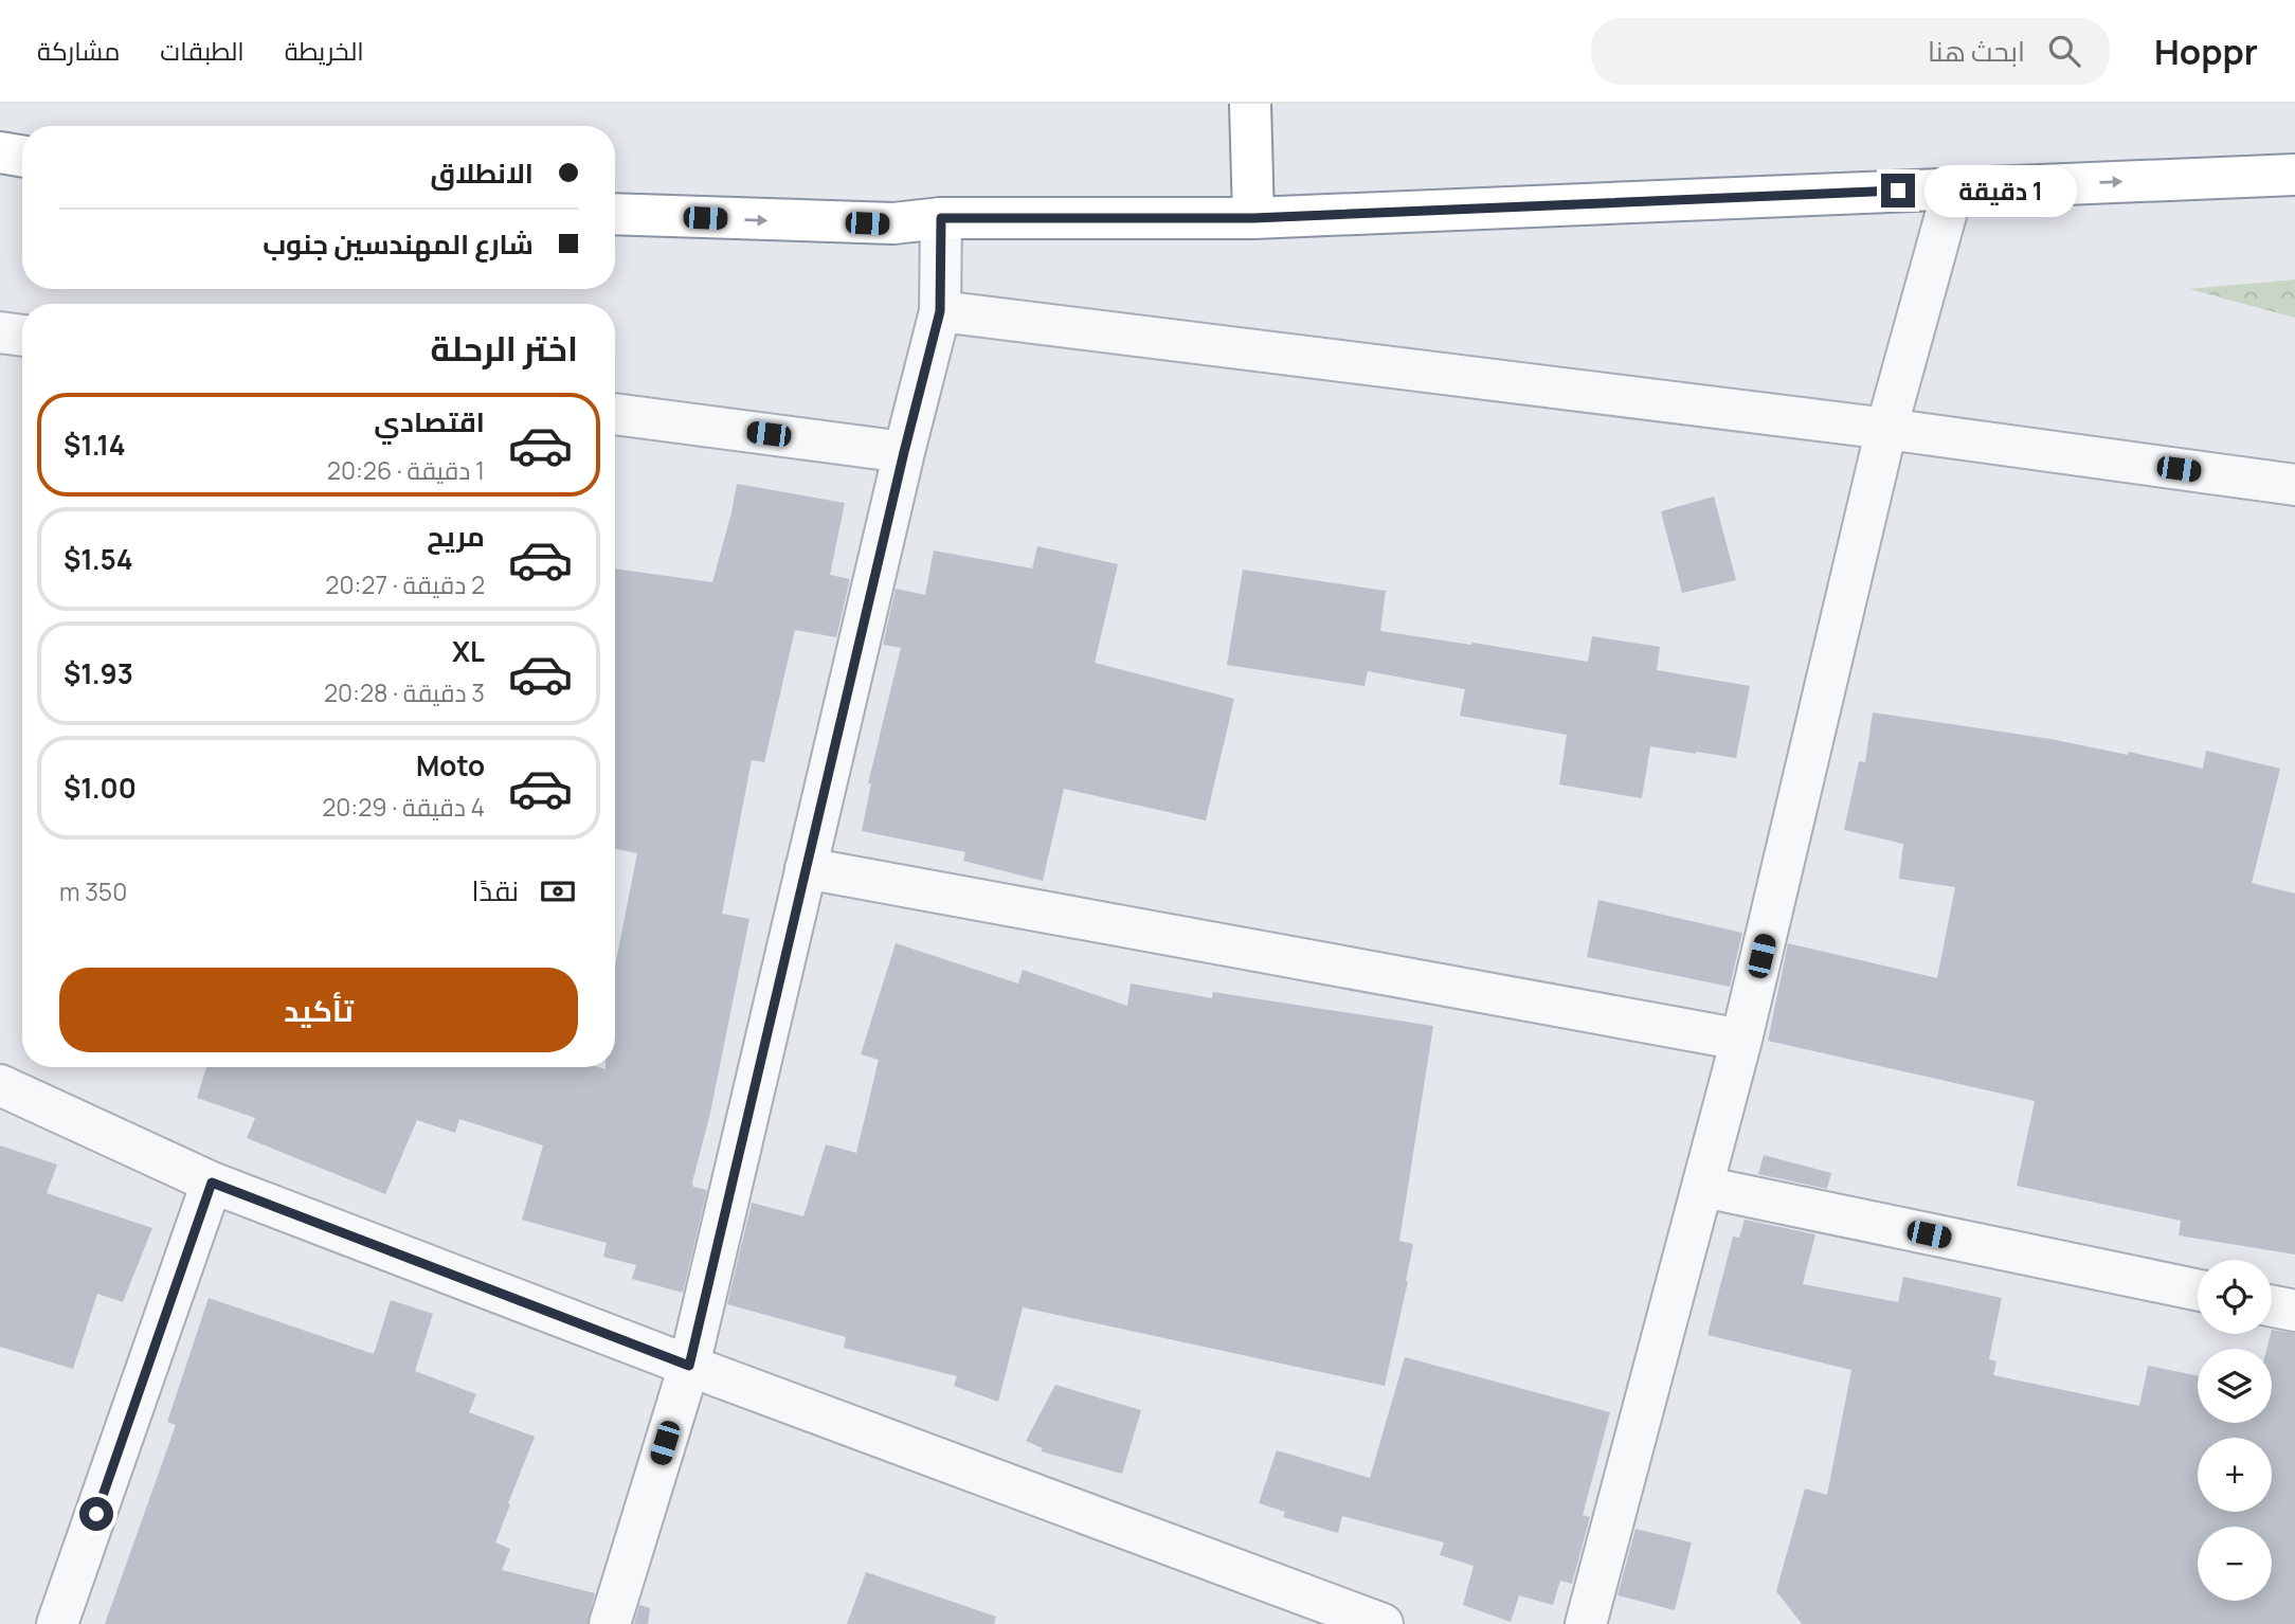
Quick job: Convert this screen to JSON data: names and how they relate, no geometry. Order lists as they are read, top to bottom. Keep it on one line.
{"page":{"header":"Hoppr","search":"ابحث هنا","nav":["الخريطة","الطبقات","مشاركة"],"banner":["الانطلاق","شارع المهندسين جنوب"],"bubble":"1 دقيقة","heading":"اختر الرحلة","list":[{"name":"اقتصادي","note":"1 دقيقة · 20:26","value":"$1.14"},{"name":"مريح","note":"2 دقيقة · 20:27","value":"$1.54"},{"name":"XL","note":"3 دقيقة · 20:28","value":"$1.93"},{"name":"Moto","note":"4 دقيقة · 20:29","value":"$1.00"}],"pay":["نقدًا","350 m"],"buttons":"تأكيد","map_buttons":["+","−"]}}
